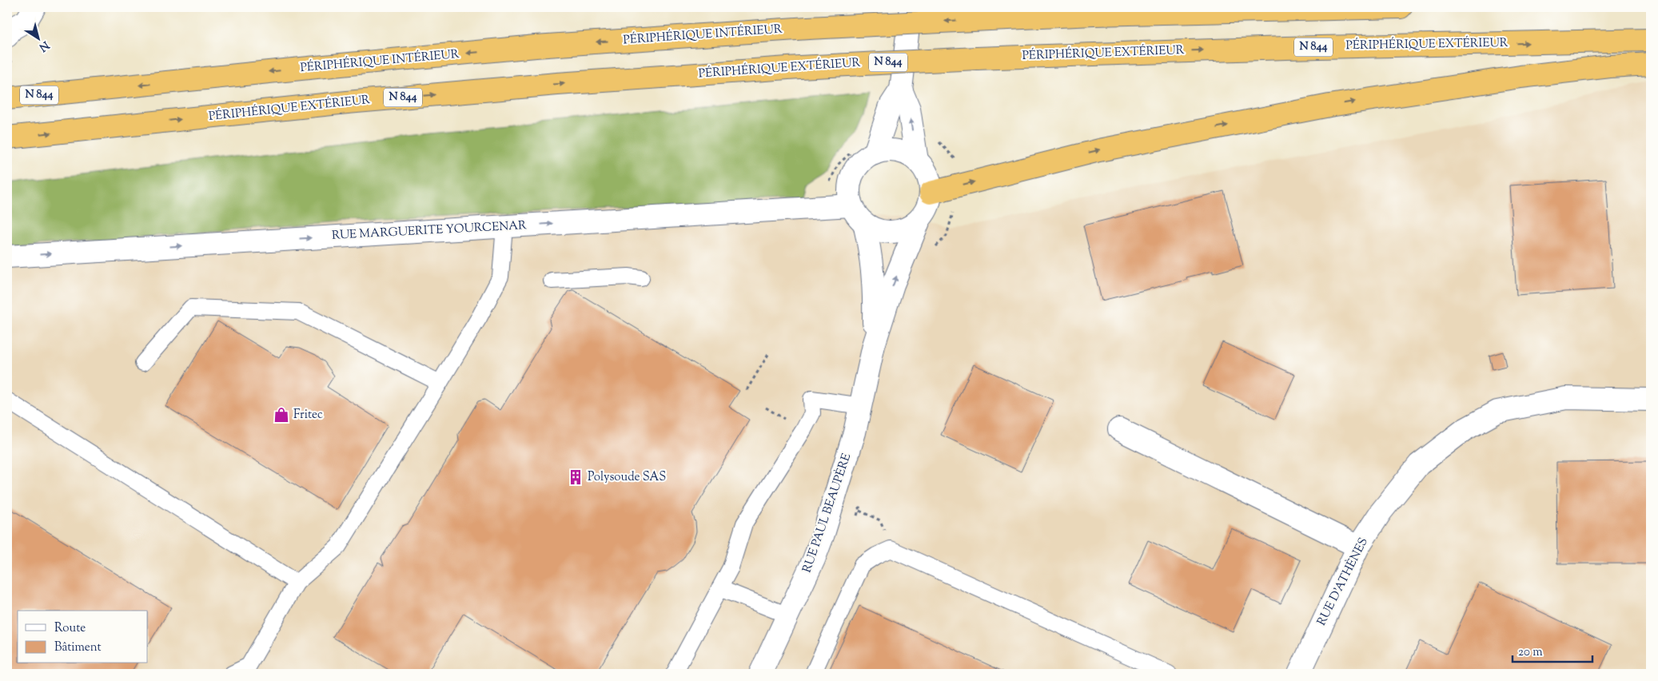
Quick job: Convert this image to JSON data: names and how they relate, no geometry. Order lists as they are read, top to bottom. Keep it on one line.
{"streets":{"highway":["PÉRIPHÉRIQUE INTÉRIEUR","PÉRIPHÉRIQUE EXTÉRIEUR","N 844"],"street":["RUE MARGUERITE YOURCENAR","RUE PAUL BEAUPÈRE","RUE D'ATHÈNES"]},"crossings":[["RUE MARGUERITE YOURCENAR","RUE PAUL BEAUPÈRE"]],"one_way":["RUE MARGUERITE YOURCENAR"],"places":{"shop":["Fritec"],"building":["Polysoude SAS"]},"legend":["Route","Bâtiment"],"scale_bar":"20 m","north":"bottom right"}
